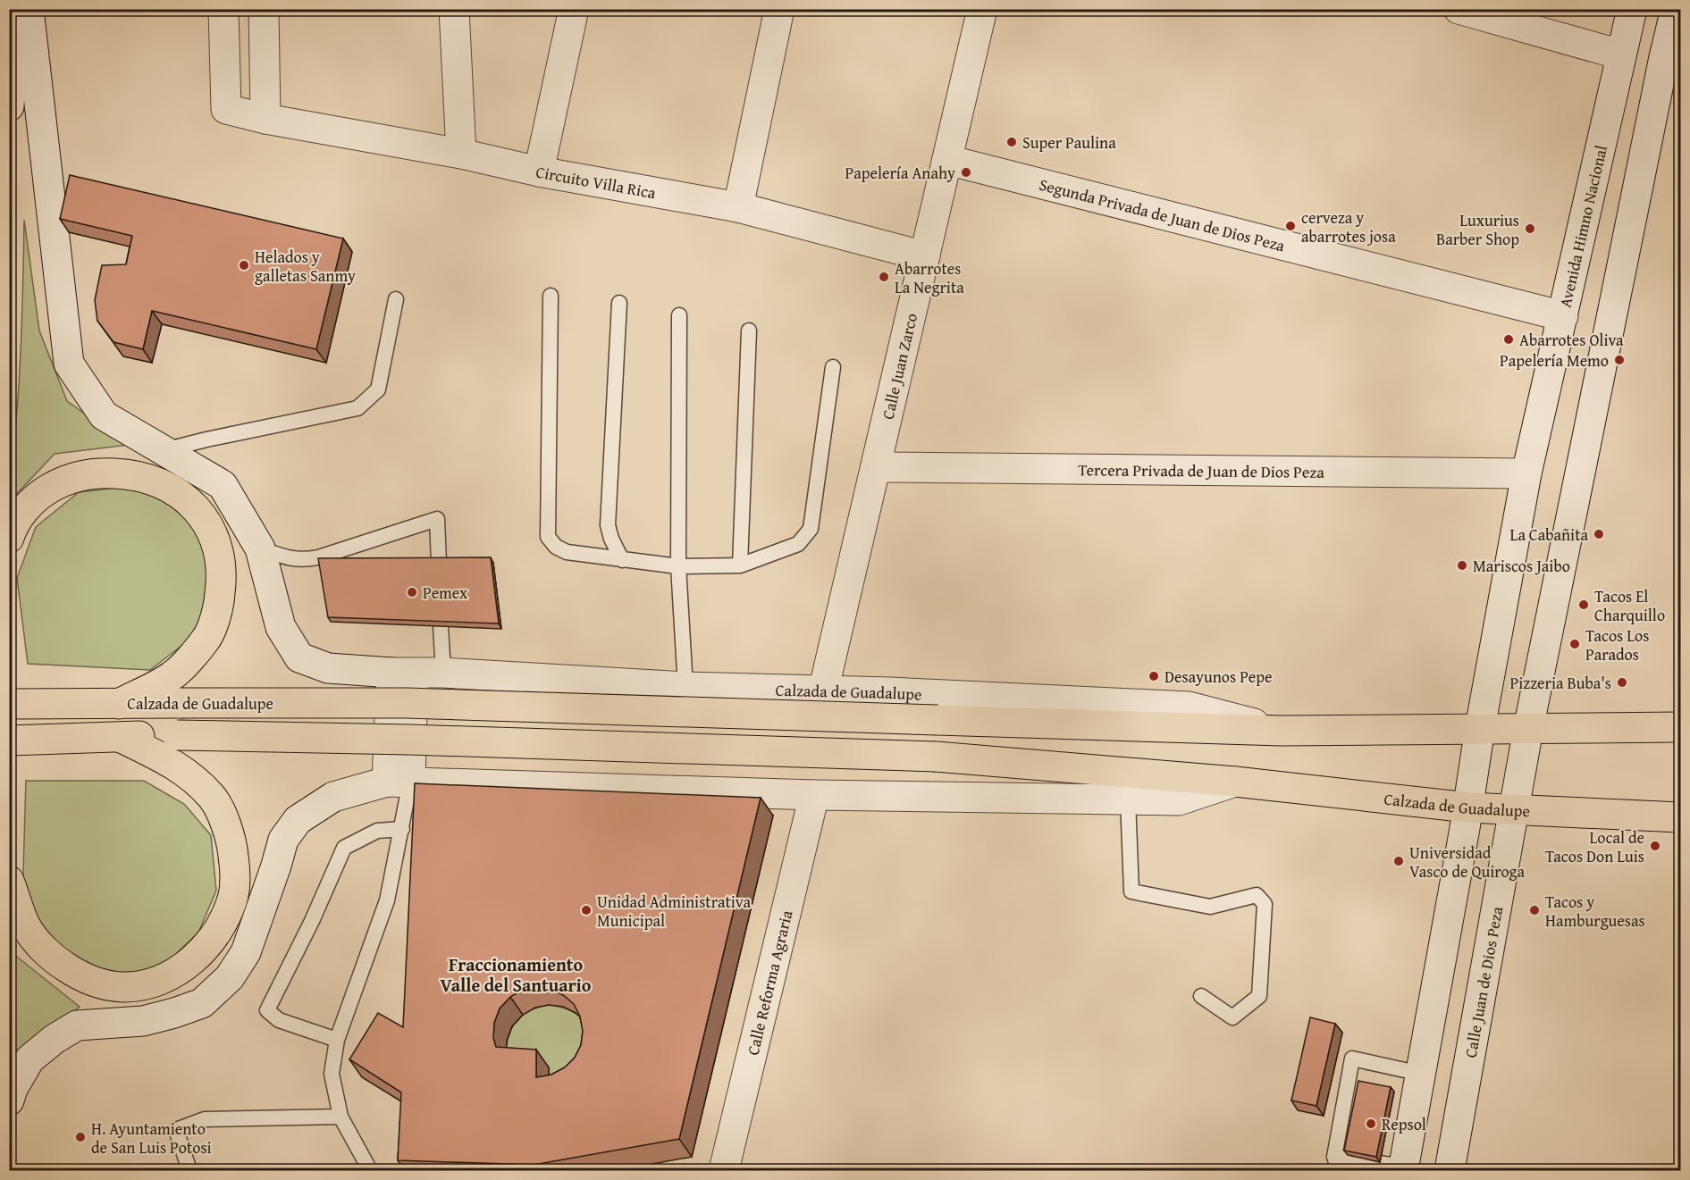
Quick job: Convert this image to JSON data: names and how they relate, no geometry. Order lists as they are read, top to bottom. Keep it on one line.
{"streets":{"main road":["Calzada de Guadalupe"],"street":["Circuito Villa Rica","Segunda Privada de Juan de Dios Peza","Avenida Himno Nacional","Calle Juan Zarco","Tercera Privada de Juan de Dios Peza","Calle Juan de Dios Peza","Calle Reforma Agraria"]},"crossings":[["Circuito Villa Rica","Calle Juan Zarco"],["Segunda Privada de Juan de Dios Peza","Avenida Himno Nacional"],["Segunda Privada de Juan de Dios Peza","Calle Juan Zarco"],["Avenida Himno Nacional","Tercera Privada de Juan de Dios Peza"],["Avenida Himno Nacional","Calzada de Guadalupe"],["Calle Juan Zarco","Tercera Privada de Juan de Dios Peza"],["Calle Juan Zarco","Calzada de Guadalupe"],["Calzada de Guadalupe","Calle Juan de Dios Peza"],["Calzada de Guadalupe","Calle Reforma Agraria"]],"districts":["Fraccionamiento Valle del Santuario"],"places":["Super Paulina","Papelería Anahy","cerveza y abarrotes josa","Luxurius Barber Shop","Helados y galletas Sanmy","Abarrotes La Negrita","Abarrotes Oliva","Papelería Memo","La Cabañita","Mariscos Jaibo","Pemex","Tacos El Charquillo","Tacos Los Parados","Desayunos Pepe","Pizzeria Buba's","Local de Tacos Don Luis","Universidad Vasco de Quiroga","Unidad Administrativa Municipal","Tacos y Hamburguesas","Repsol","H. Ayuntamiento de San Luis Potosi"]}
